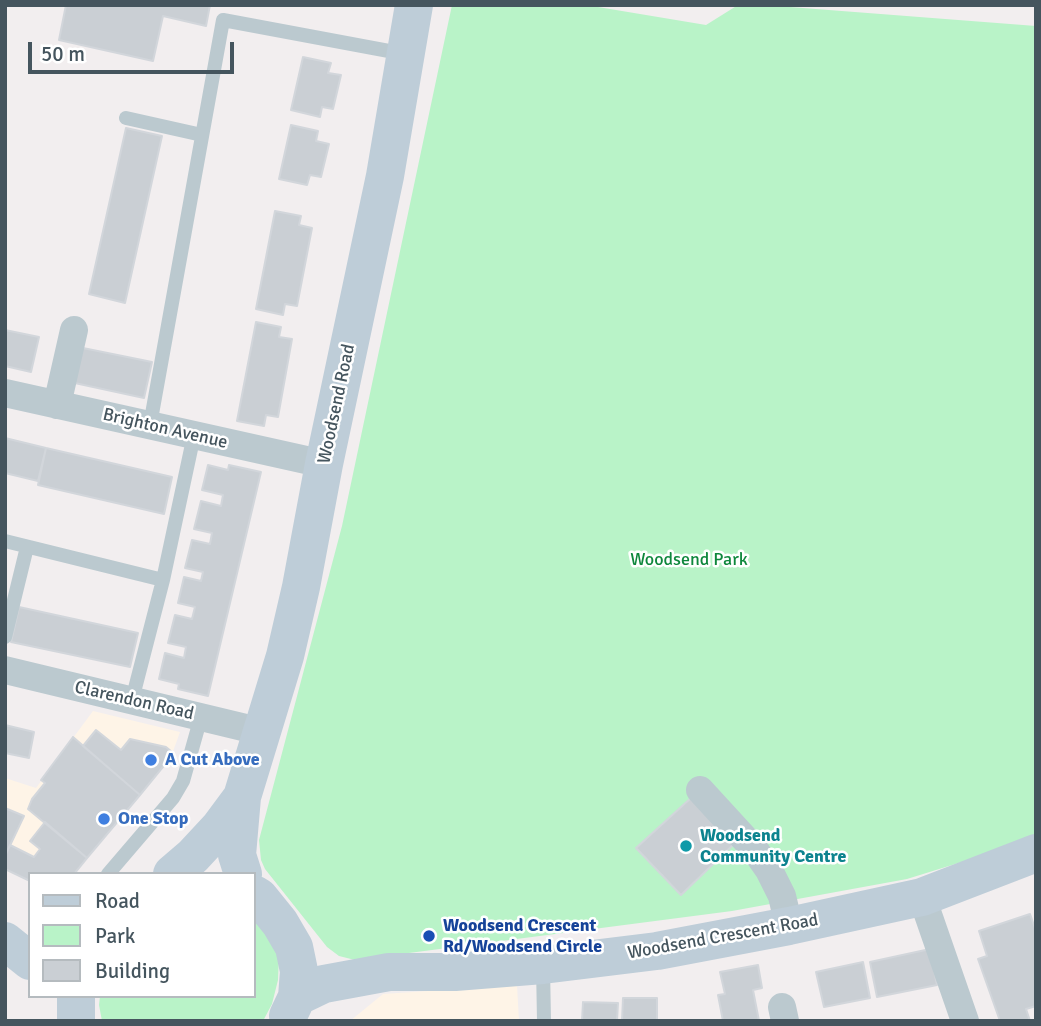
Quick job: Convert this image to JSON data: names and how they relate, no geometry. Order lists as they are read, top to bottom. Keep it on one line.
{"streets":{"street":["Woodsend Road","Brighton Avenue","Clarendon Road","Woodsend Crescent Road"]},"crossings":[["Woodsend Road","Brighton Avenue"],["Woodsend Road","Clarendon Road"]],"parks":["Woodsend Park"],"places":["A Cut Above","One Stop","Woodsend Community Centre","Woodsend Crescent Rd/Woodsend Circle"],"legend":["Road","Park","Building"],"scale_bar":"50 m"}
